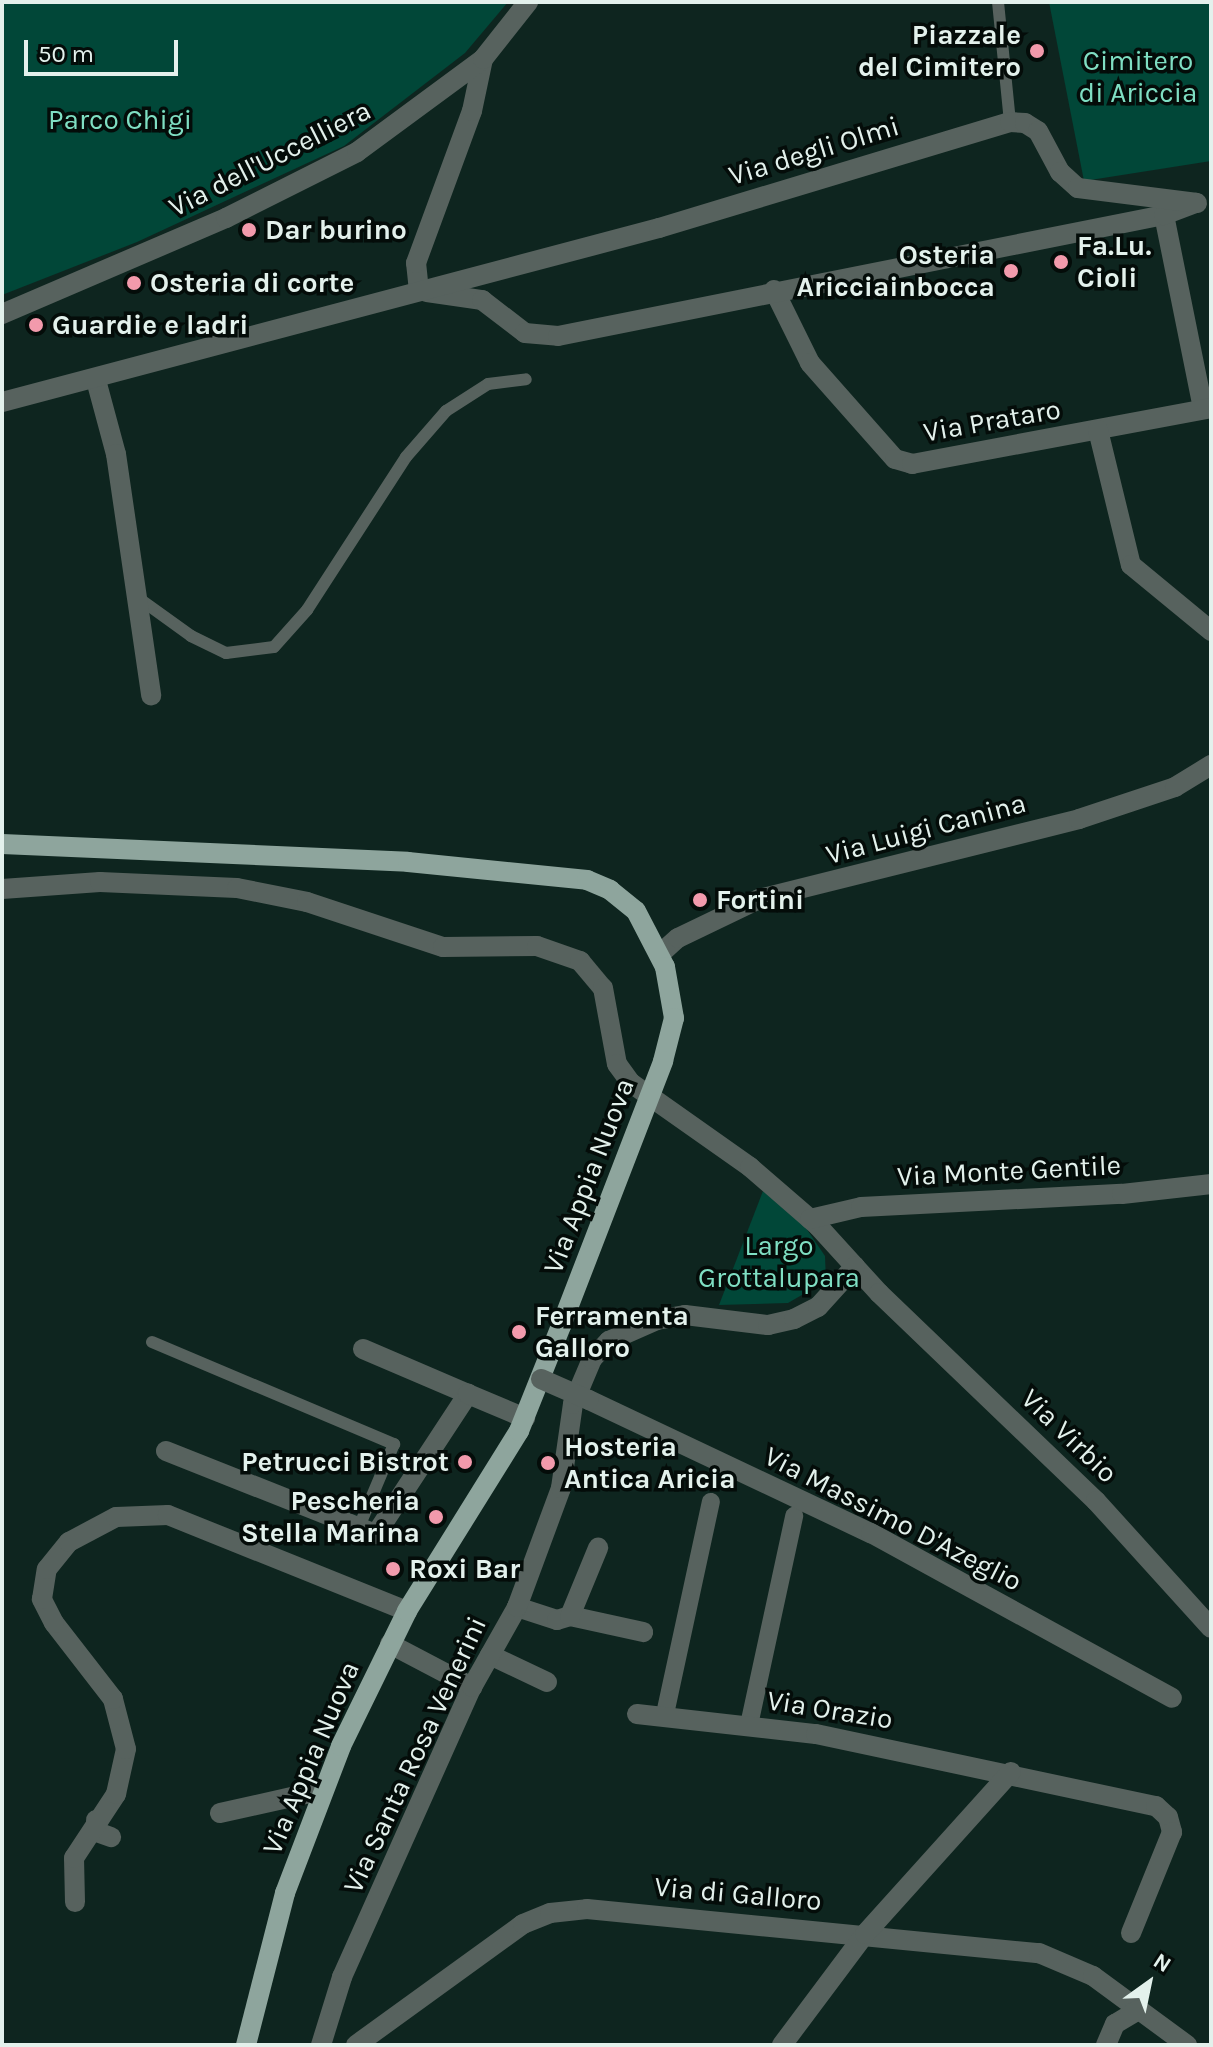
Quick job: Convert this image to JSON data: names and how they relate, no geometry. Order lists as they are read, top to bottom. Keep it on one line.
{"streets":{"main road":["Via Appia Nuova"],"street":["Via degli Olmi","Via dell'Uccelliera","Via Prataro","Via Luigi Canina","Via Monte Gentile","Via Virbio","Via Massimo D'Azeglio","Via Orazio","Via Santa Rosa Venerini","Via di Galloro"]},"crossings":[["Via Luigi Canina","Via Appia Nuova"],["Via Appia Nuova","Via Massimo D'Azeglio"],["Via Virbio","Via Santa Rosa Venerini"]],"parks":["Cimitero di Ariccia","Parco Chigi","Largo Grottalupara"],"places":["Piazzale del Cimitero","Dar burino","Fa.Lu. Cioli","Osteria Aricciainbocca","Osteria di corte","Guardie e ladri","Fortini","Ferramenta Galloro","Petrucci Bistrot","Hosteria Antica Aricia","Pescheria Stella Marina","Roxi Bar"],"scale_bar":"50 m","north":"top right"}
